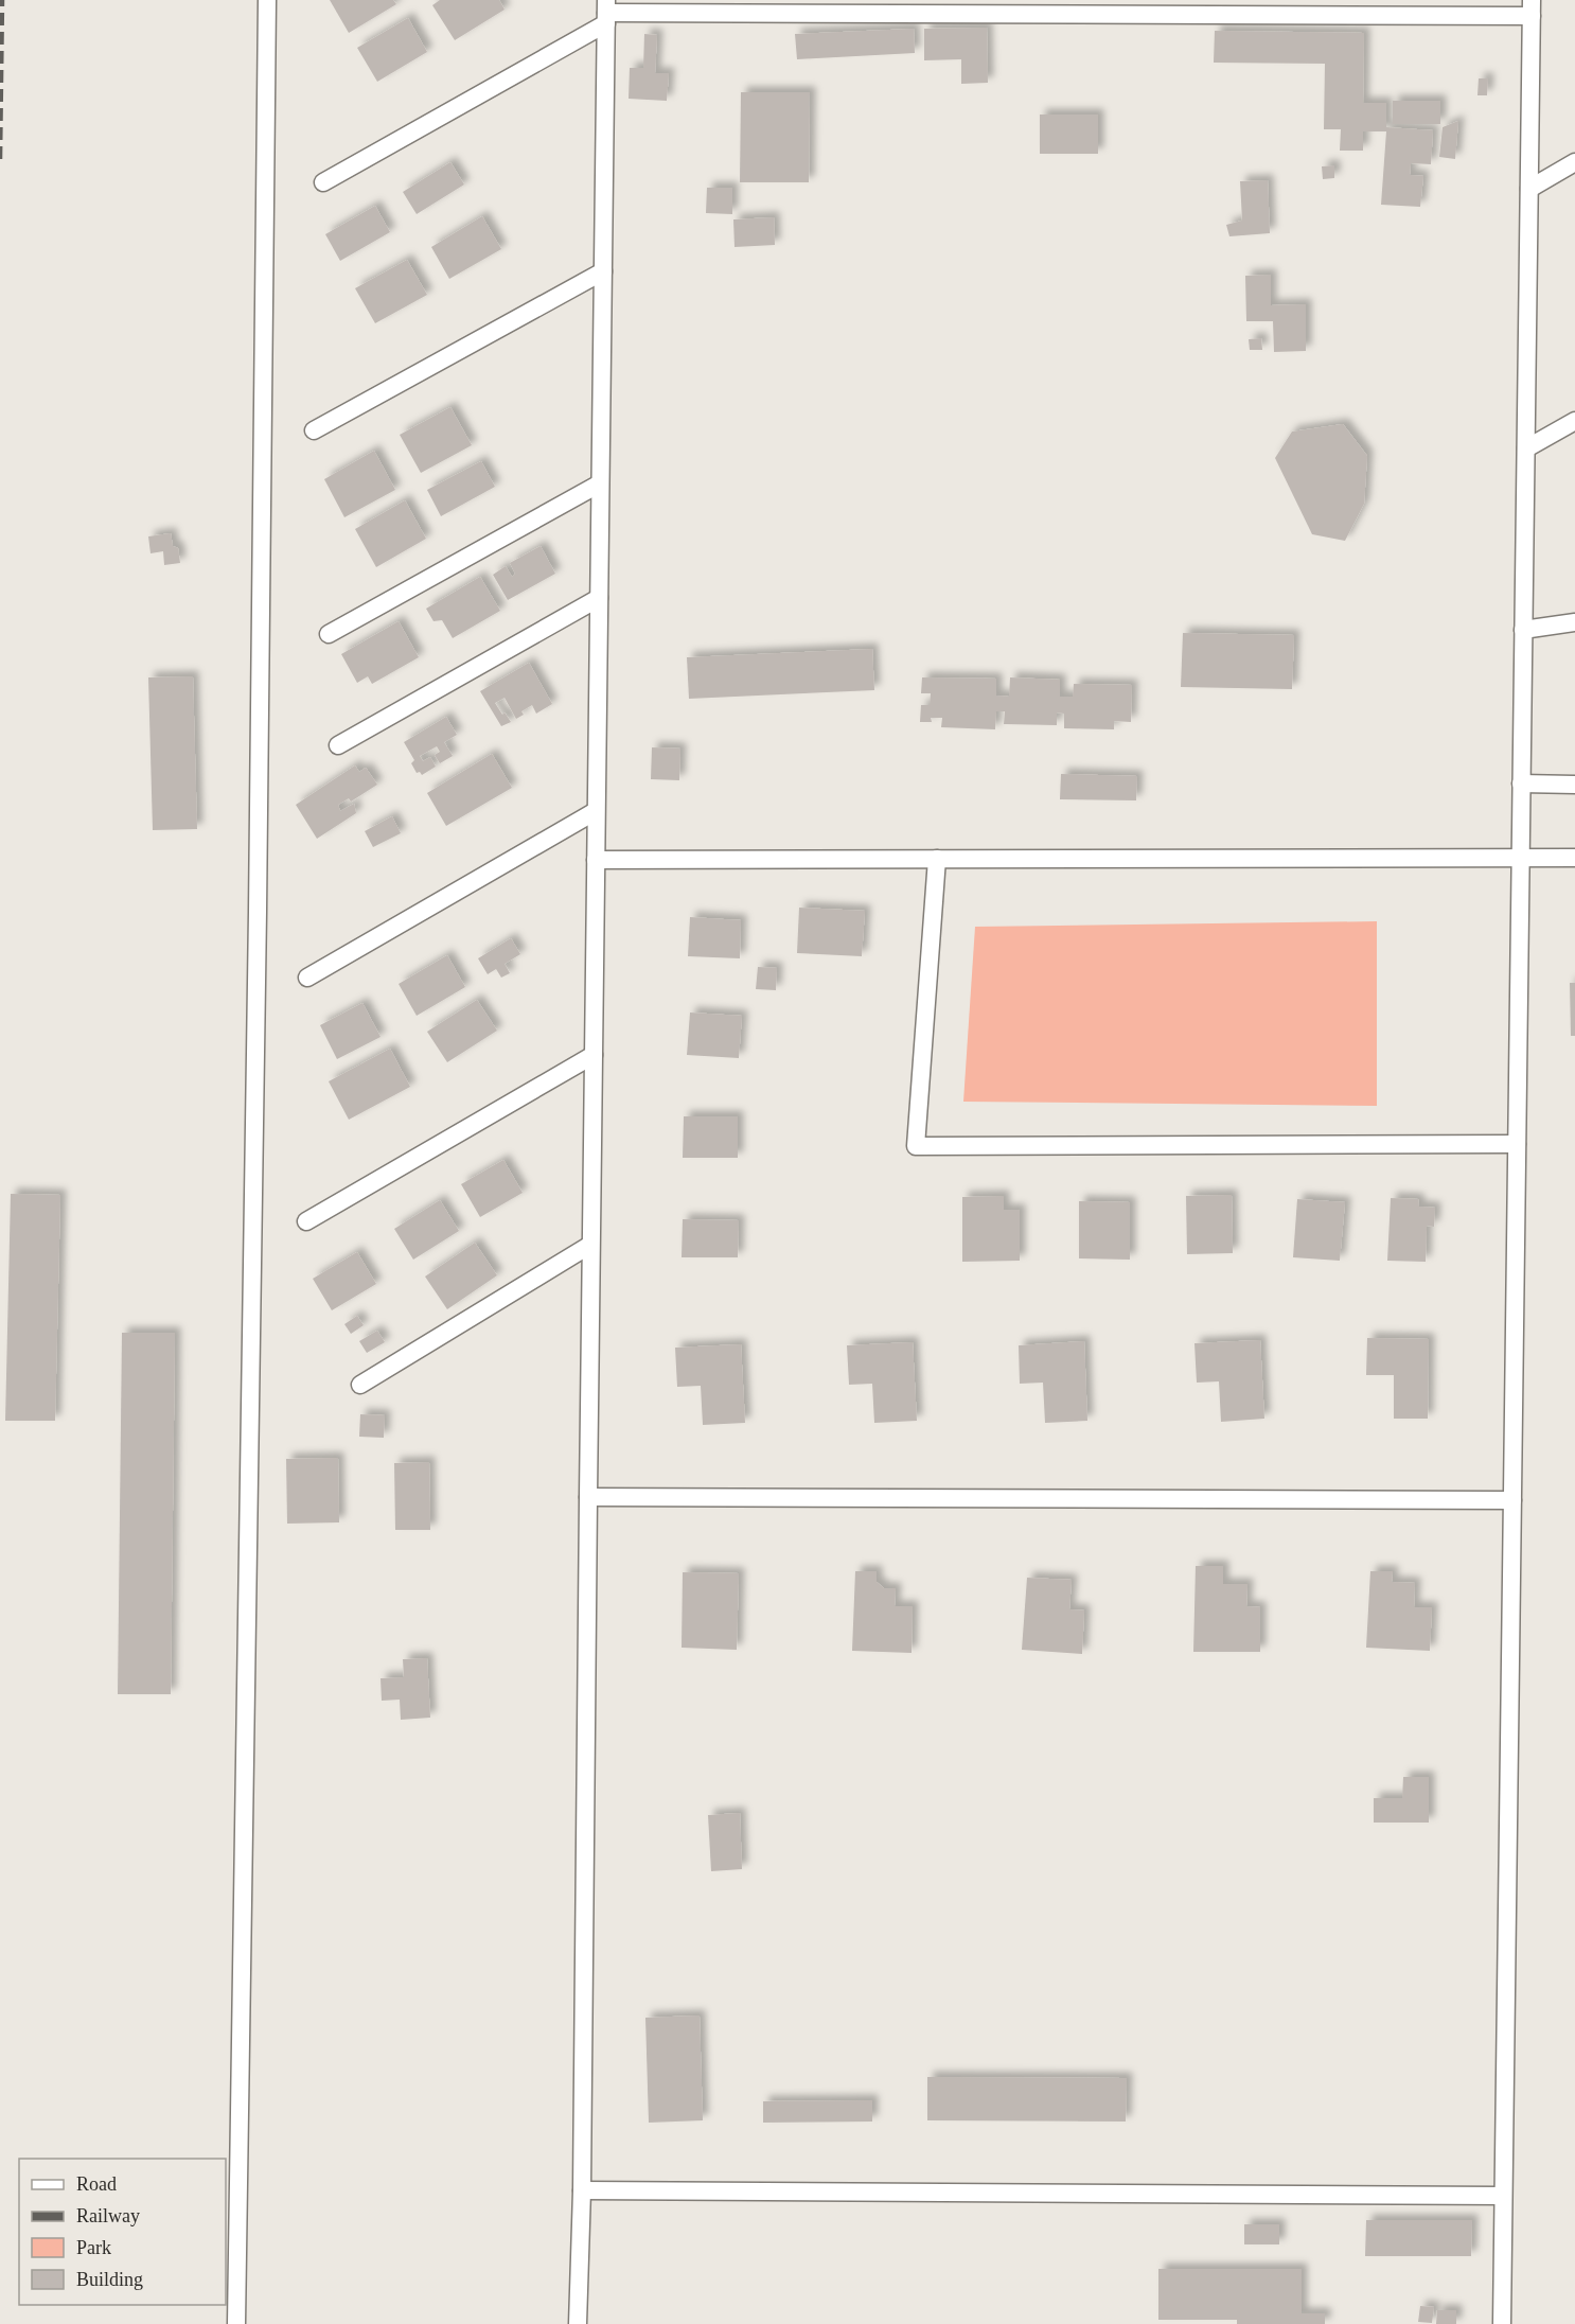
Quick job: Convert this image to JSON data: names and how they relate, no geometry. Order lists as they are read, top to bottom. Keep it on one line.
{"legend":["Road","Railway","Park","Building"]}
